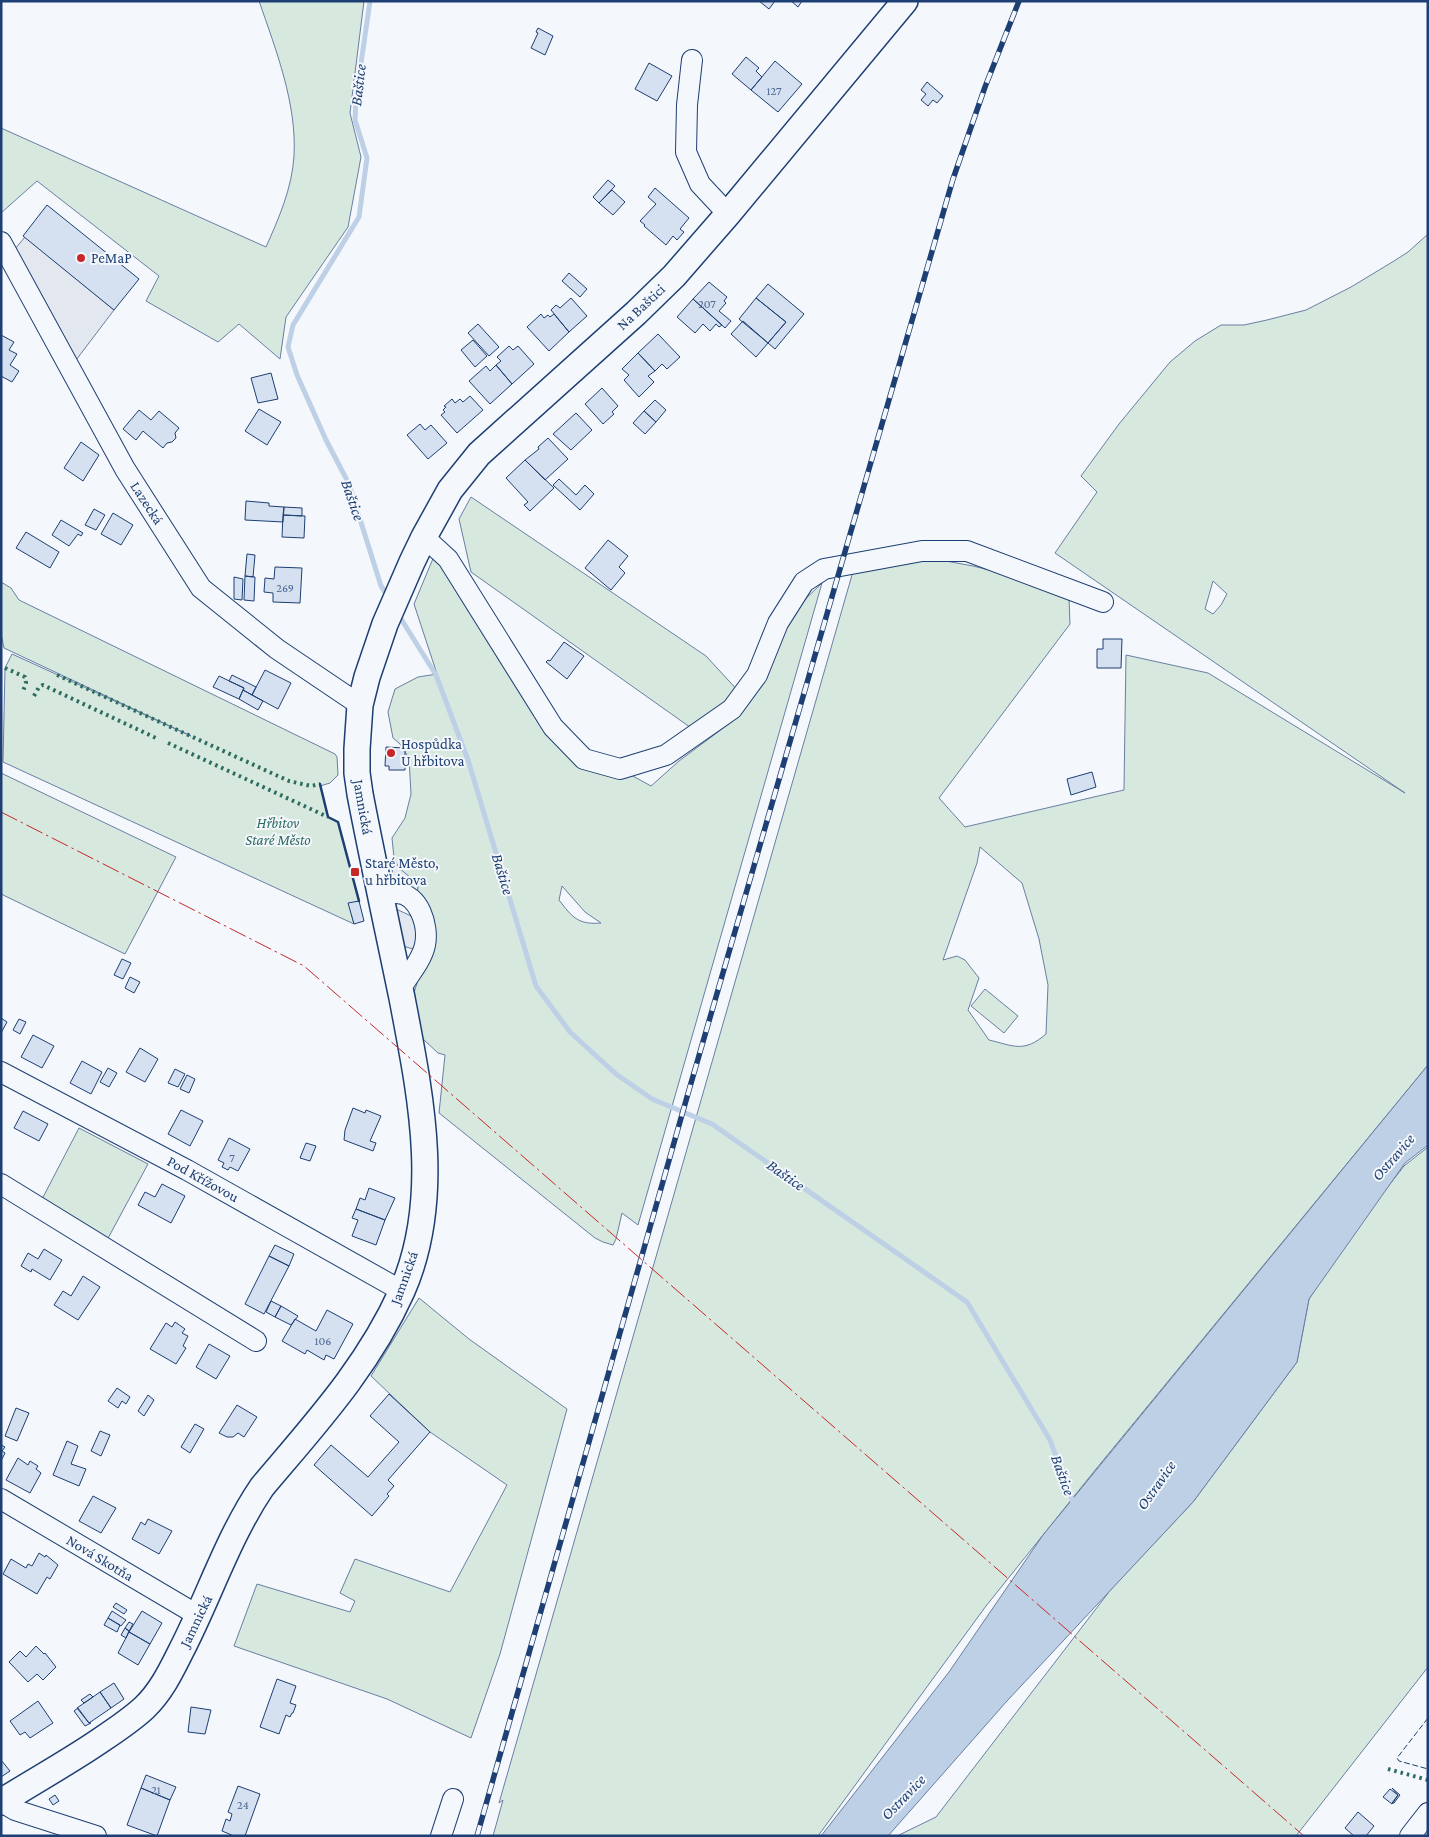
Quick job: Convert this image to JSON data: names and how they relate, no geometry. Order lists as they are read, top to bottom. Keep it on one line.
{"streets":{"main road":["Na Baštici","Jamnická"],"street":["Lazecká","Pod Křížovou","Nová Skotňa"]},"crossings":[["Na Baštici","Jamnická"],["Lazecká","Jamnická"],["Jamnická","Pod Křížovou"],["Jamnická","Nová Skotňa"]],"water":["Baštice","Ostravice"],"parks":["Hřbitov Staré Město"],"places":{"other":["PeMaP","Hospůdka U hřbitova"],"transit":["Staré Město, u hřbitova"]},"house_numbers":["127","207","269","7","106","21","24"]}
